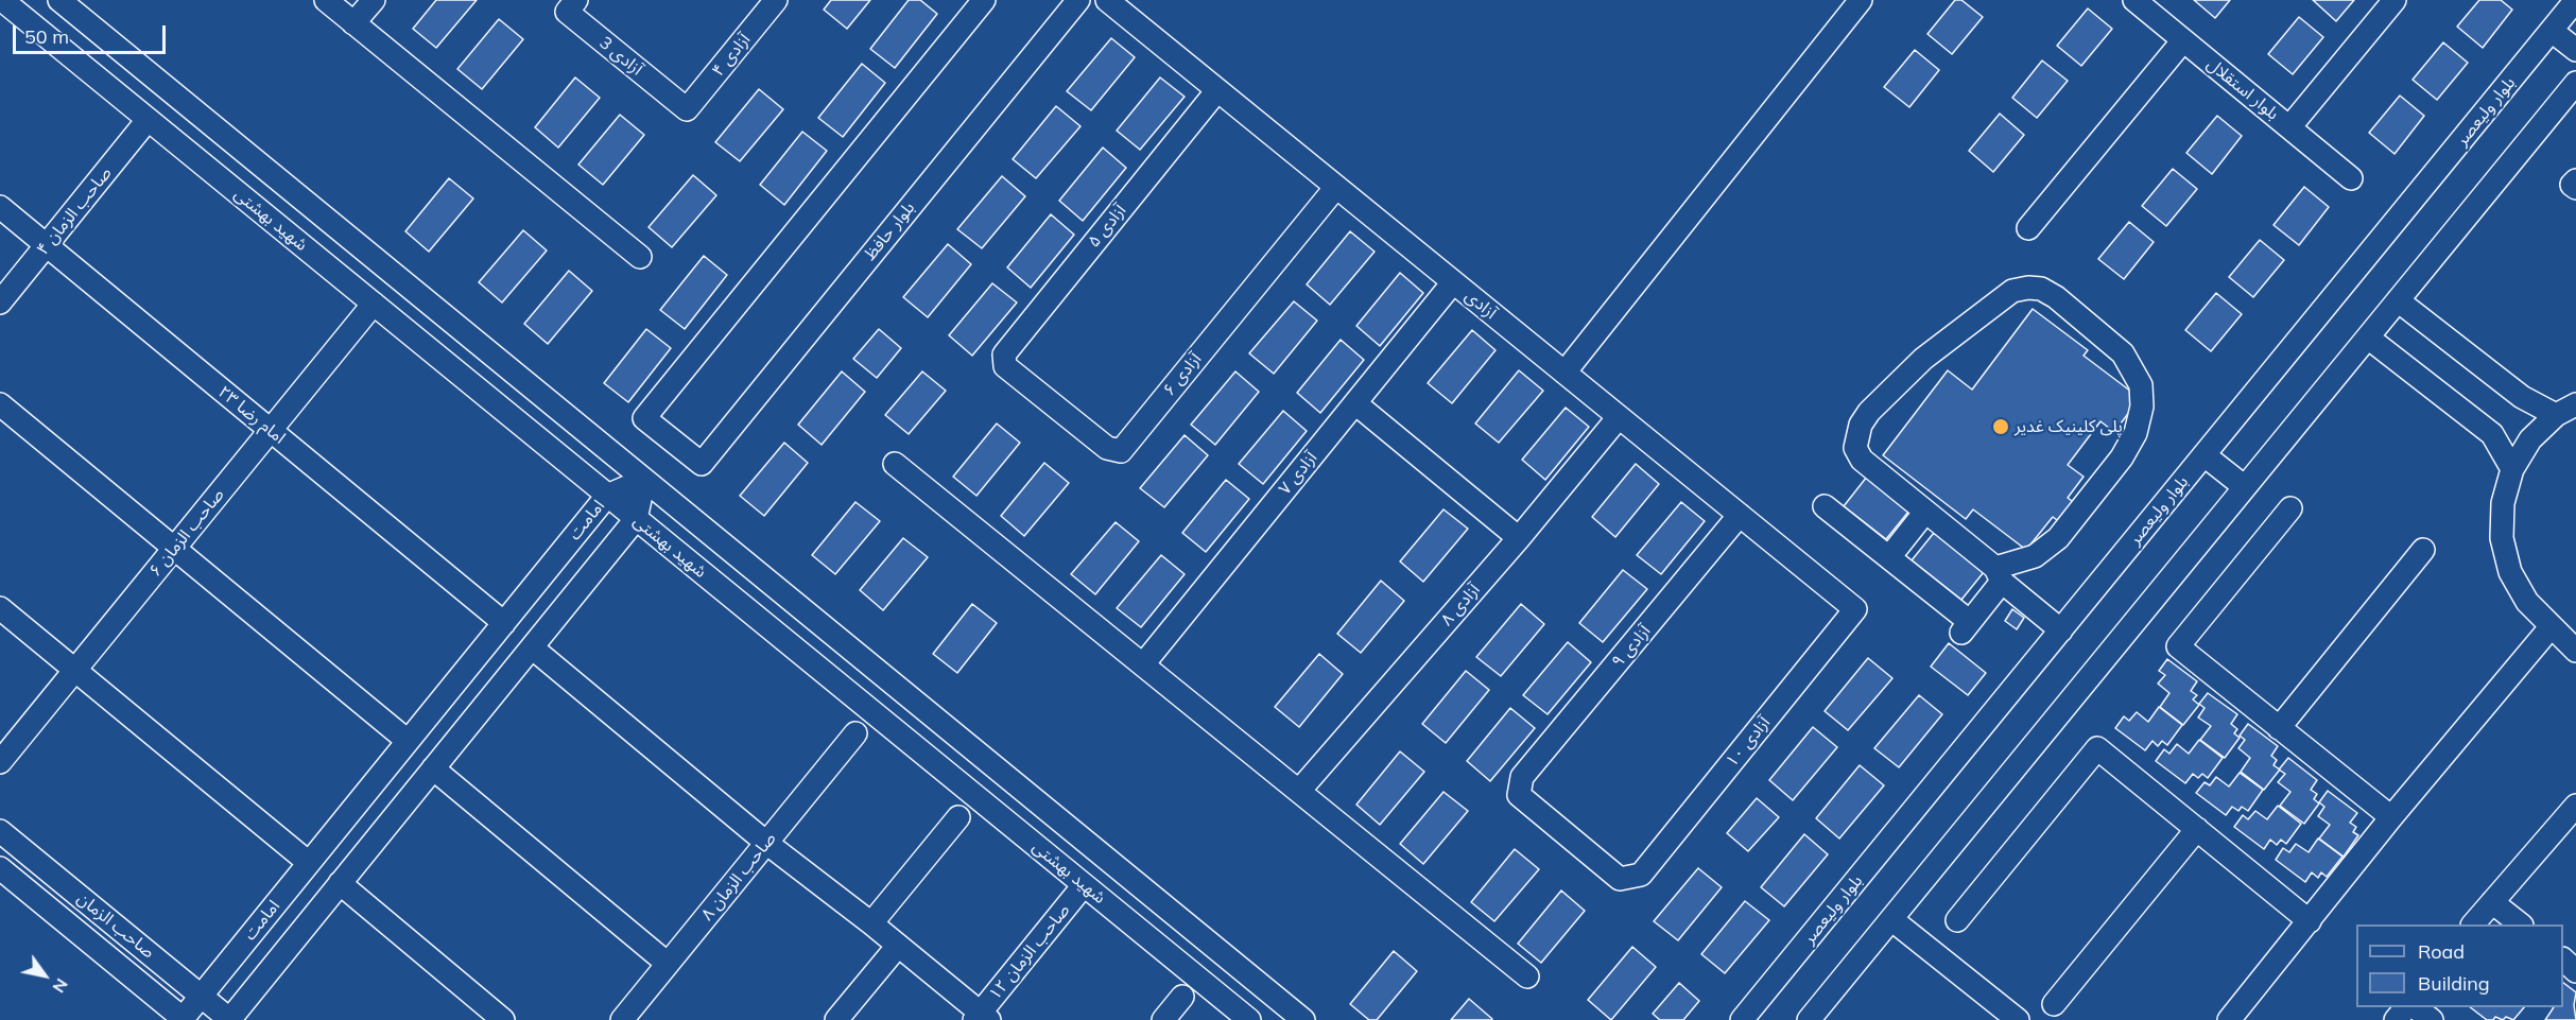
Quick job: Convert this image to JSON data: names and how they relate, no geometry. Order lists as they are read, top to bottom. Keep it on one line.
{"streets":{"street":["آزادی ۴","آزادی 3","بلوار استقلال","بلوار ولیعصر","صاحب الزمان ۴","شهید بهشتی","آزادی ۵","بلوار حافظ","آزادی","آزادی ۶","امام رضا ۲۳","آزادی ۷","امامت","صاحب الزمان ۶","آزادی ۸","آزادی ۹","آزادی ۱۰","صاحب الزمان ۸","صاحب الزمان","صاحب الزمان ۱۲"]},"crossings":[["آزادی ۴","آزادی 3"],["صاحب الزمان ۴","شهید بهشتی"],["صاحب الزمان ۴","امام رضا ۲۳"],["شهید بهشتی","امامت"],["شهید بهشتی","صاحب الزمان ۶"],["شهید بهشتی","صاحب الزمان ۱۲"],["آزادی ۵","آزادی"],["آزادی ۵","آزادی ۶"],["آزادی","آزادی ۶"],["آزادی","آزادی ۷"],["آزادی","آزادی ۸"],["آزادی","آزادی ۹"],["آزادی","آزادی ۱۰"],["امام رضا ۲۳","امامت"],["امام رضا ۲۳","صاحب الزمان ۶"],["امامت","صاحب الزمان"],["آزادی ۹","آزادی ۱۰"]],"places":["پلی کلینیک غدیر"],"legend":["Road","Building"],"scale_bar":"50 m","north":"bottom right"}
